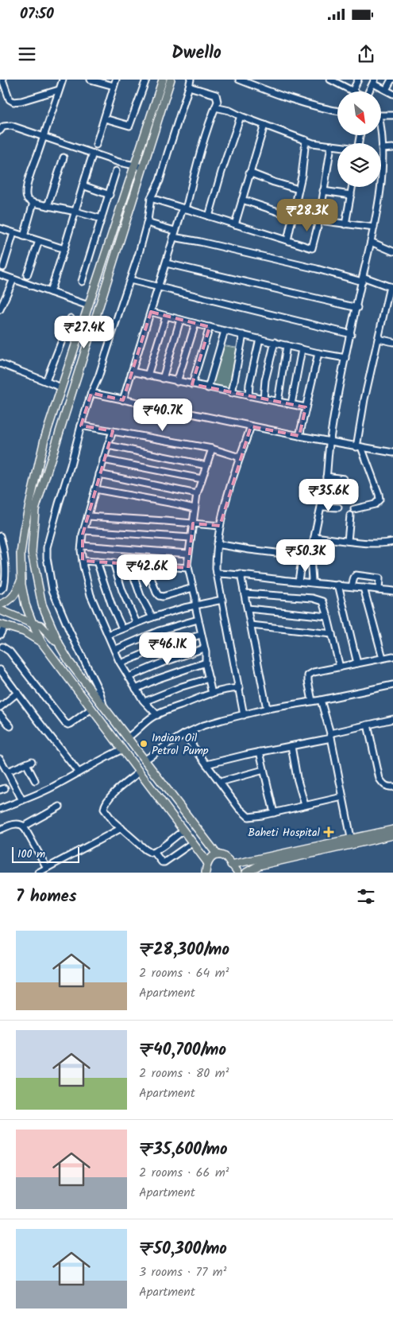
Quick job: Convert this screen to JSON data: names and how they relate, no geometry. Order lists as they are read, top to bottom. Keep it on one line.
{"places":{"other":["Indian Oil Petrol Pump"],"health":["Baheti Hospital"]},"scale_bar":"100 m","north":"bottom right","page":{"status":"07:50","header":"Dwello","price":["₹28.3K","₹27.4K","₹40.7K","₹35.6K","₹50.3K","₹42.6K","₹46.1K"],"scale":"100 m","heading":"7 homes","list":[{"name":"₹28,300/mo","note":"2 rooms · 64 m² · Apartment"},{"name":"₹40,700/mo","note":"2 rooms · 80 m² · Apartment"},{"name":"₹35,600/mo","note":"2 rooms · 66 m² · Apartment"},{"name":"₹50,300/mo","note":"3 rooms · 77 m² · Apartment"}]}}
